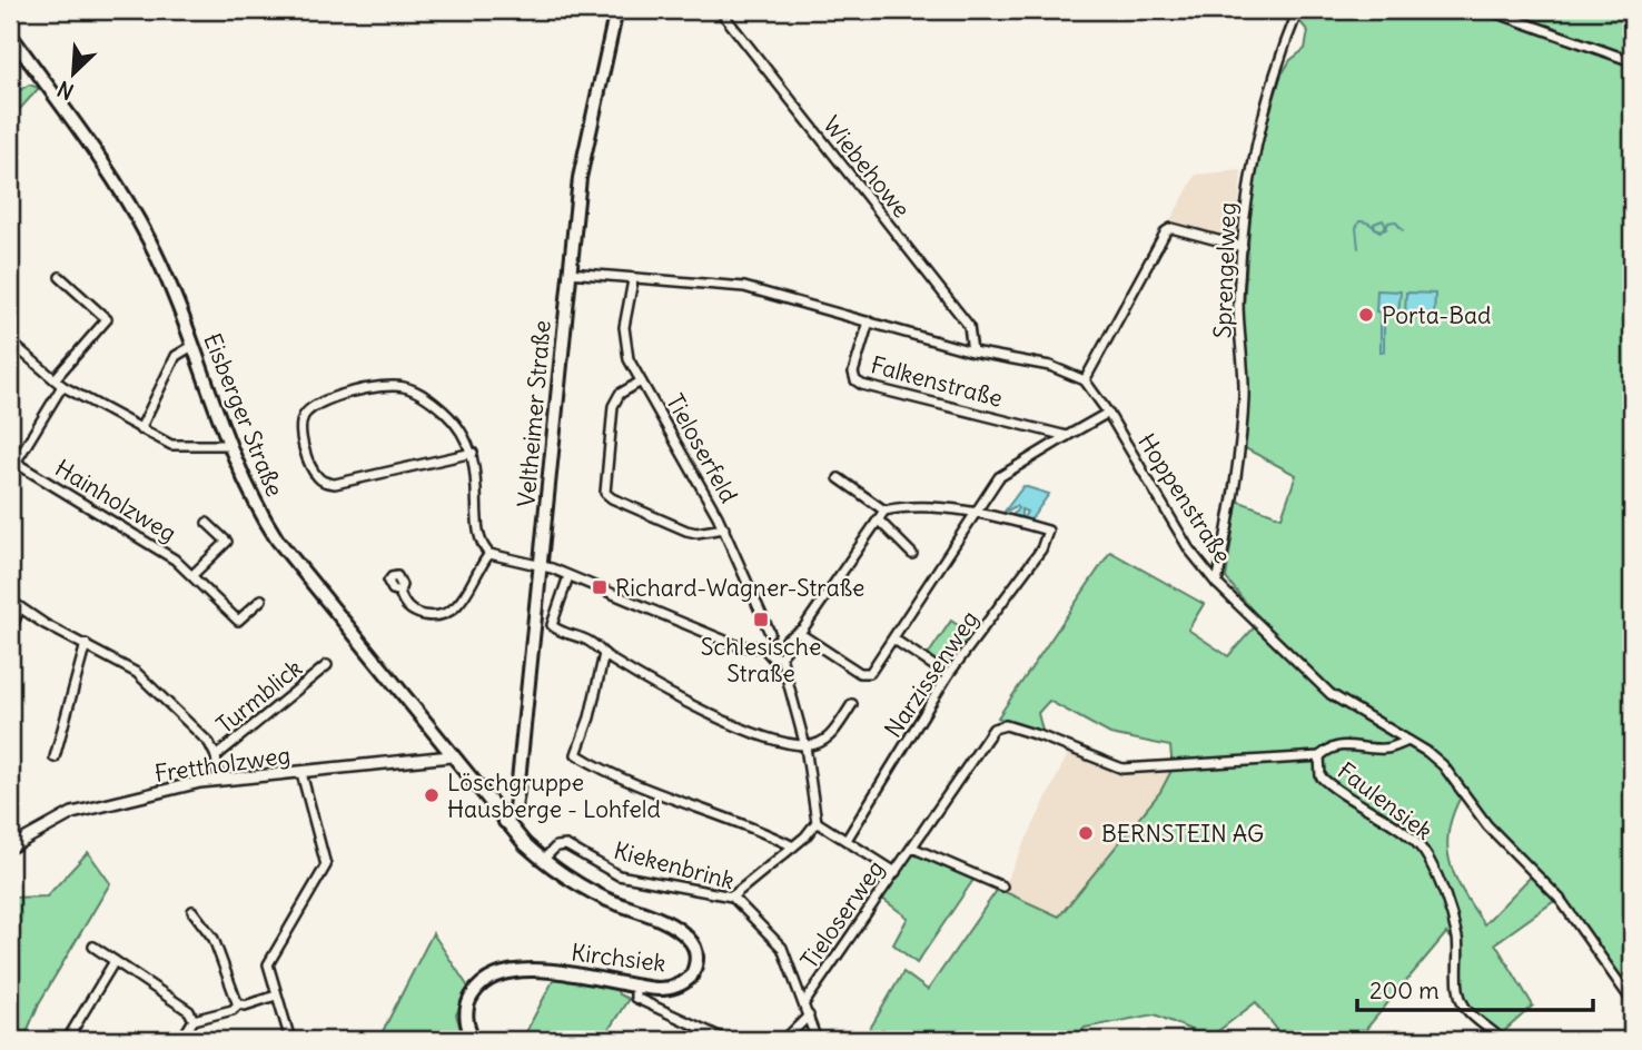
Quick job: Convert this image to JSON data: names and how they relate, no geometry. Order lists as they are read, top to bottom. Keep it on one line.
{"streets":{"main road":["Veltheimer Straße","Eisberger Straße","Kirchsiek"],"street":["Wiebehowe","Sprengelweg","Falkenstraße","Tieloserfeld","Hoppenstraße","Hainholzweg","Narzissenweg","Turmblick","Frettholzweg","Faulensiek","Kiekenbrink","Tieloserweg"]},"crossings":[["Sprengelweg","Hoppenstraße"],["Veltheimer Straße","Eisberger Straße"],["Veltheimer Straße","Kirchsiek"],["Eisberger Straße","Frettholzweg"],["Eisberger Straße","Kirchsiek"],["Faulensiek","Tieloserweg"],["Kiekenbrink","Tieloserweg"],["Kiekenbrink","Kirchsiek"]],"places":{"other":["Porta-Bad","Löschgruppe Hausberge - Lohfeld","BERNSTEIN AG"],"transit":["Richard-Wagner-Straße","Schlesische Straße"]},"scale_bar":"200 m","north":"bottom left"}
